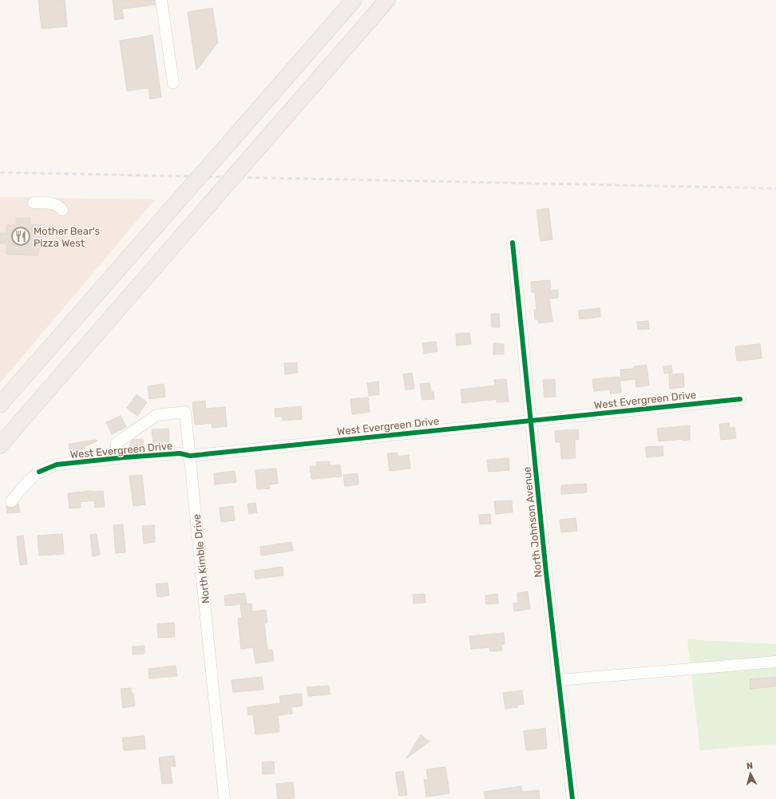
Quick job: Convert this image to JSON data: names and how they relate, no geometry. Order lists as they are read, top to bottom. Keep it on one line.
{"streets":{"street":["West Evergreen Drive","North Johnson Avenue","North Kimble Drive"]},"crossings":[["West Evergreen Drive","North Johnson Avenue"],["West Evergreen Drive","North Kimble Drive"]],"places":{"restaurant":["Mother Bear's Pizza West"]},"north":"top"}
